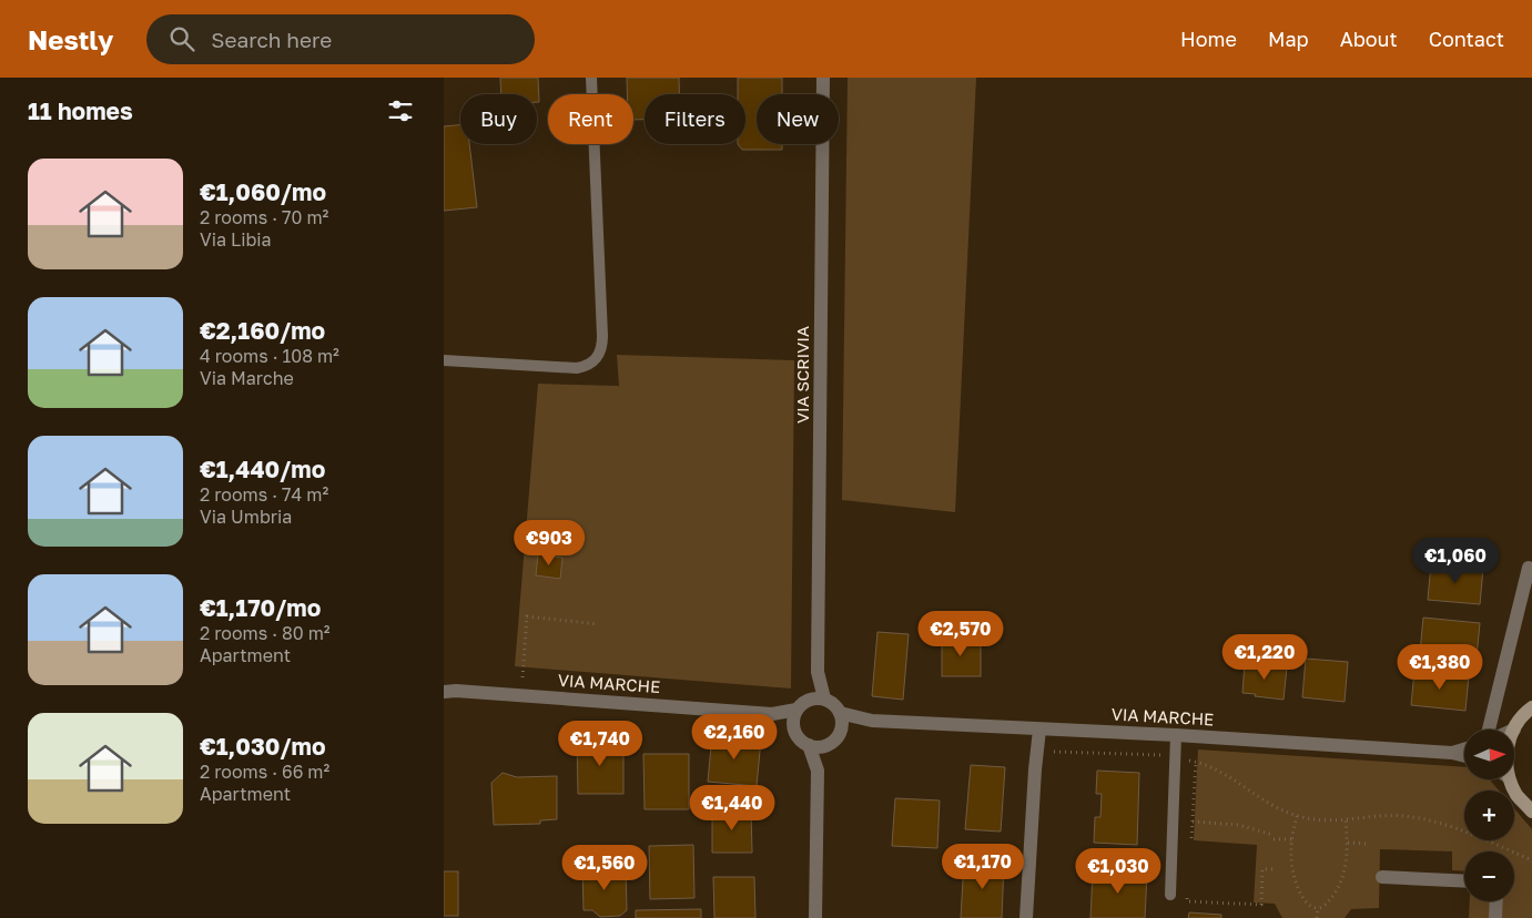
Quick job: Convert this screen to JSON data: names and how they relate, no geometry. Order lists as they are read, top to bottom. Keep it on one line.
{"streets":{"street":["VIA SCRIVIA","VIA MARCHE"]},"crossings":[["VIA SCRIVIA","VIA MARCHE"]],"north":"right","page":{"header":"Nestly","search":"Search here","nav":["Home","Map","About","Contact"],"heading":"11 homes","chip":["Buy","Rent","Filters","New"],"list":[{"name":"€1,060/mo","note":"2 rooms · 70 m² · Via Libia"},{"name":"€2,160/mo","note":"4 rooms · 108 m² · Via Marche"},{"name":"€1,440/mo","note":"2 rooms · 74 m² · Via Umbria"},{"name":"€1,170/mo","note":"2 rooms · 80 m² · Apartment"},{"name":"€1,030/mo","note":"2 rooms · 66 m² · Apartment"}],"price":["€903","€1,060","€2,570","€1,220","€1,380","€2,160","€1,740","€1,440","€1,170","€1,560","€1,030"],"map_buttons":["+","−"]}}
